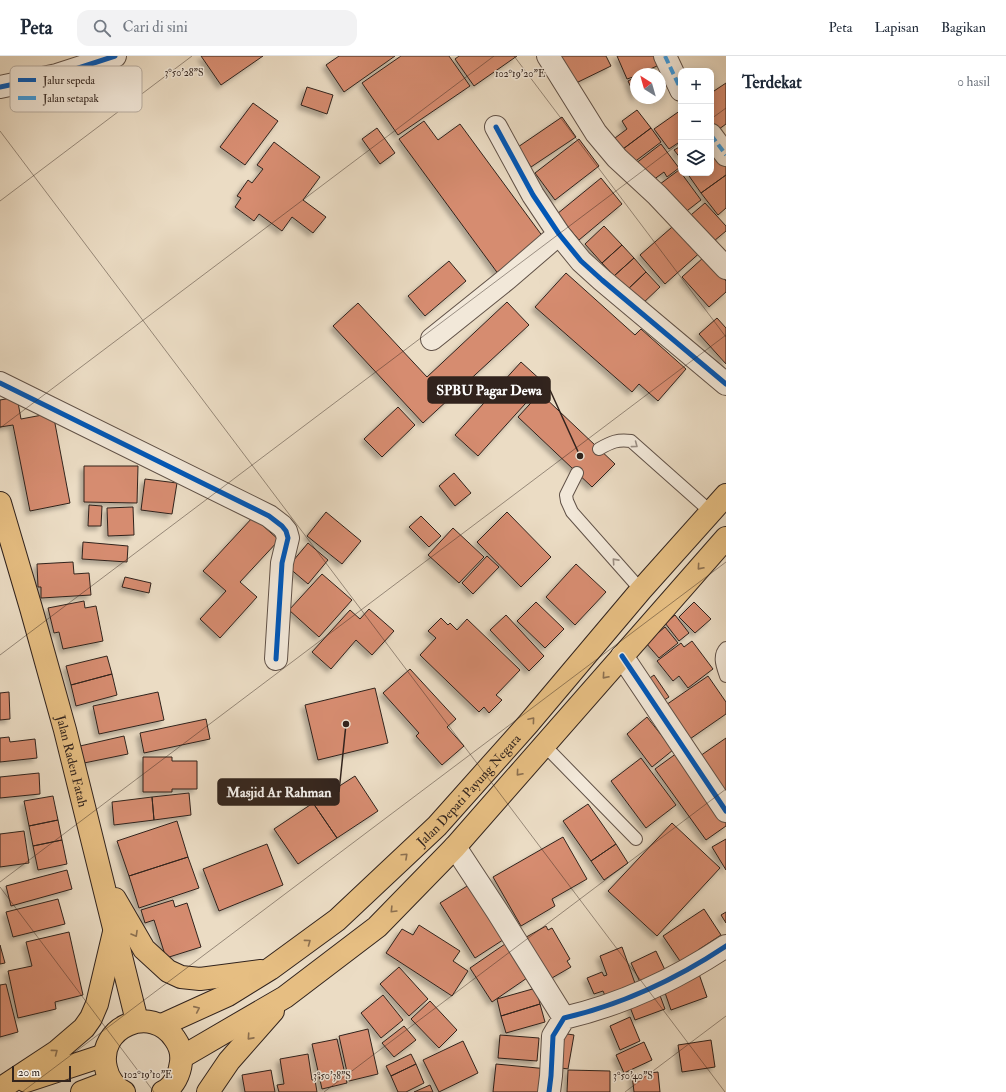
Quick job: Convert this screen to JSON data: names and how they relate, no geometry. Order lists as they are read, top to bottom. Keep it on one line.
{"streets":{"main road":["Jalan Raden Fatah","Jalan Depati Payung Negara"]},"places":["SPBU Pagar Dewa","Masjid Ar Rahman"],"legend":["Jalur sepeda","Jalan setapak"],"scale_bar":"20 m","north":"top left","page":{"header":"Peta","search":"Cari di sini","nav":["Peta","Lapisan","Bagikan"],"heading":["Terdekat","0 hasil"],"map_buttons":["+","−"],"scale":"20 m"},"coordinates":["3°50'28\"S","102°19'20\"E","102°19'10\"E","3°50'38\"S","3°50'40\"S"]}
